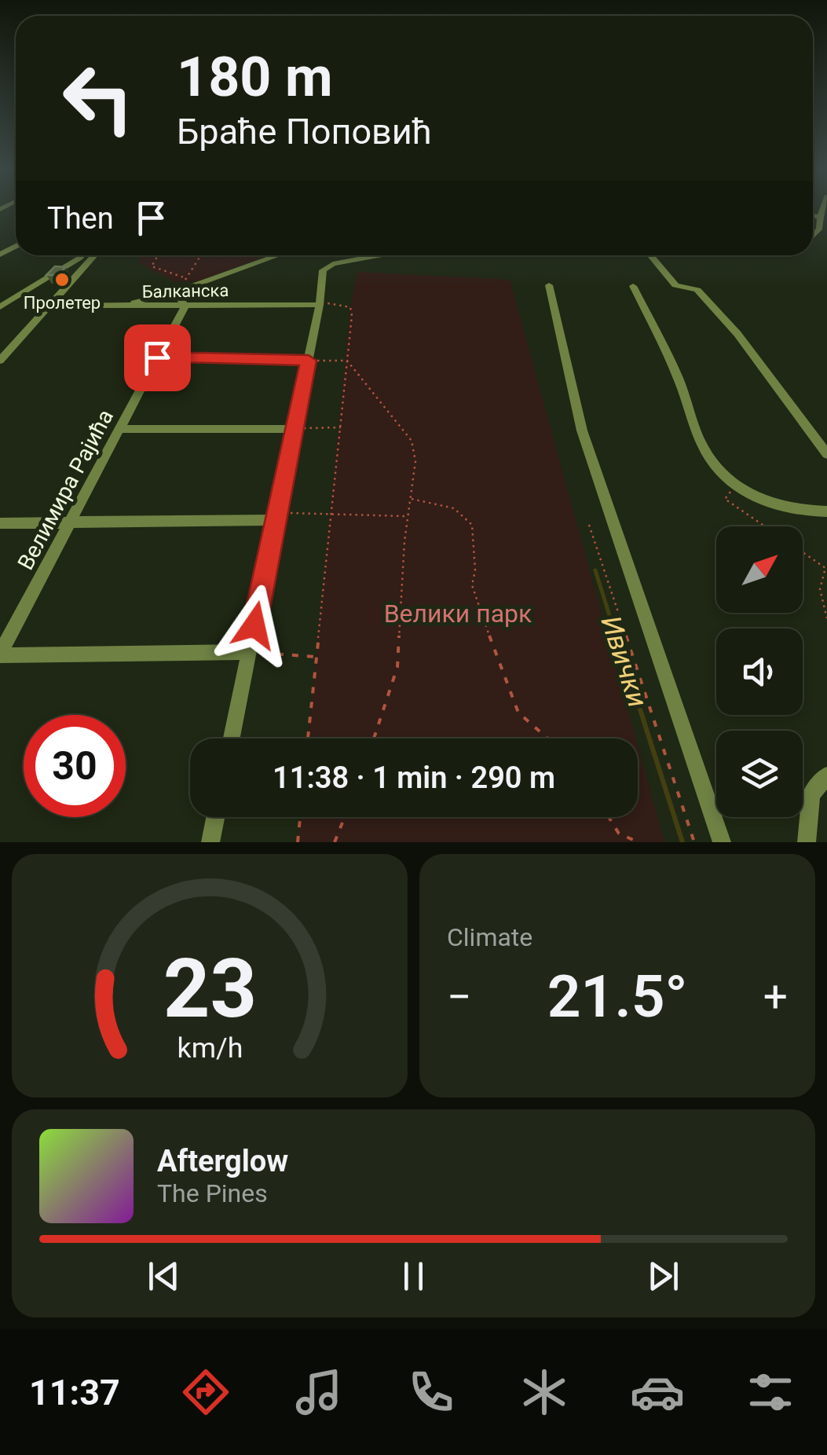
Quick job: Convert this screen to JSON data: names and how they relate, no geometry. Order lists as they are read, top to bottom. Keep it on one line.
{"streets":{"street":["Балканска","Велимира Рајића"]},"crossings":[["Балканска","Велимира Рајића"]],"water":["Ивички"],"parks":["Велики парк"],"places":["Пролетер"],"north":"top right","page":{"turn":["180 m","Браће Поповић"],"then":"Then","limit":"30","trip":"11:38 · 1 min · 290 m","tile":"Climate","heat":["−","21.5°","+"],"song":["Afterglow","The Pines"],"tabs":"11:37","gauge":["23","km/h"]}}
